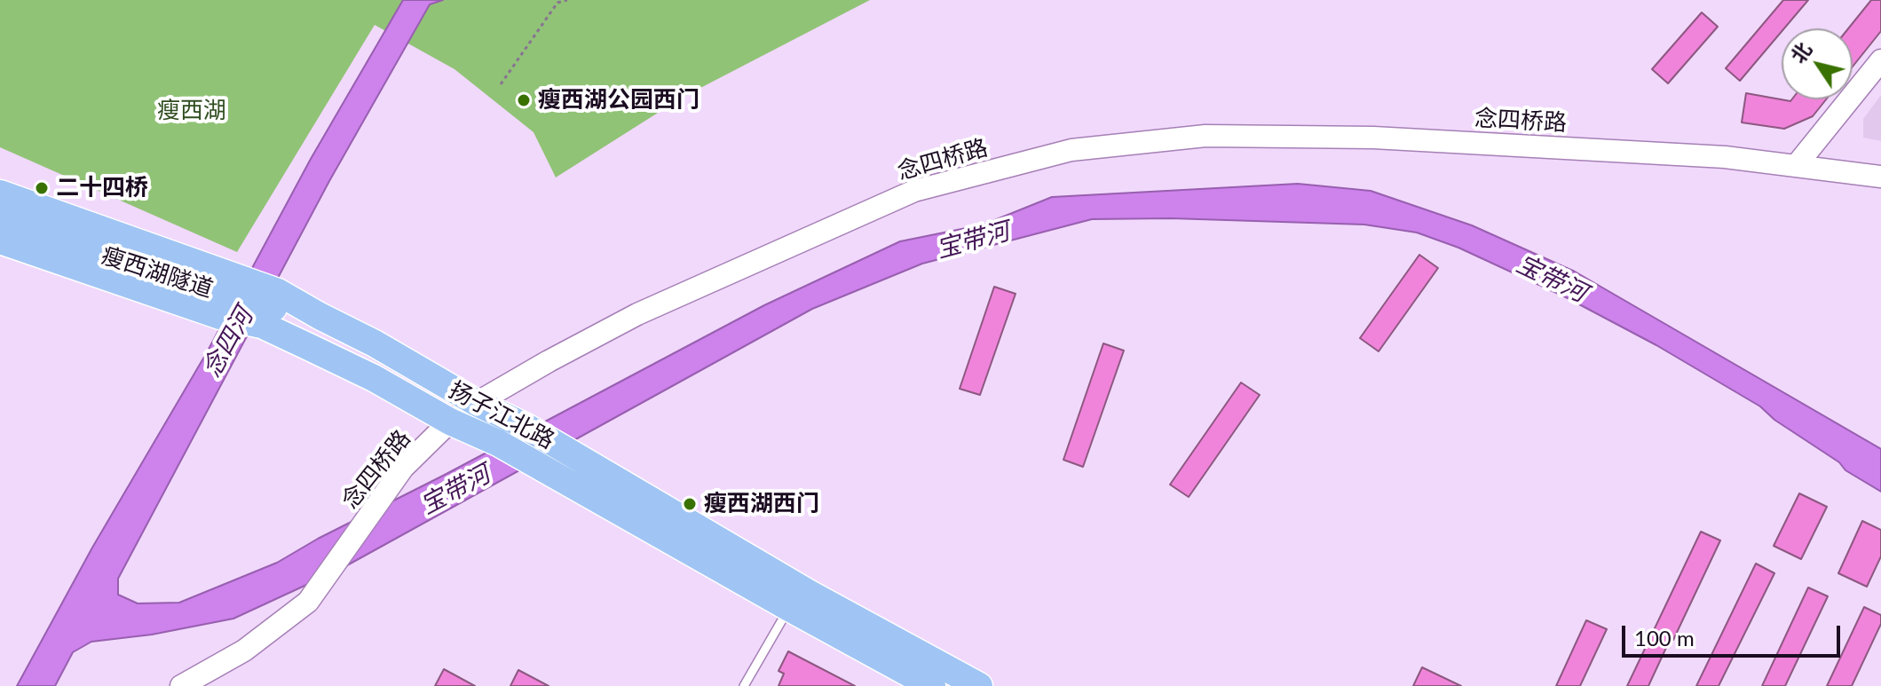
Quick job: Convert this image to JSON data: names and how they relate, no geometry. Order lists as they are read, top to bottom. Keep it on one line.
{"streets":{"main road":["瘦西湖隧道","扬子江北路"],"street":["念四桥路"]},"crossings":[["念四桥路","扬子江北路"],["瘦西湖隧道","扬子江北路"]],"water":["宝带河","念四河"],"parks":["瘦西湖"],"places":["瘦西湖公园西门","二十四桥","瘦西湖西门"],"scale_bar":"100 m","north":"top left"}
